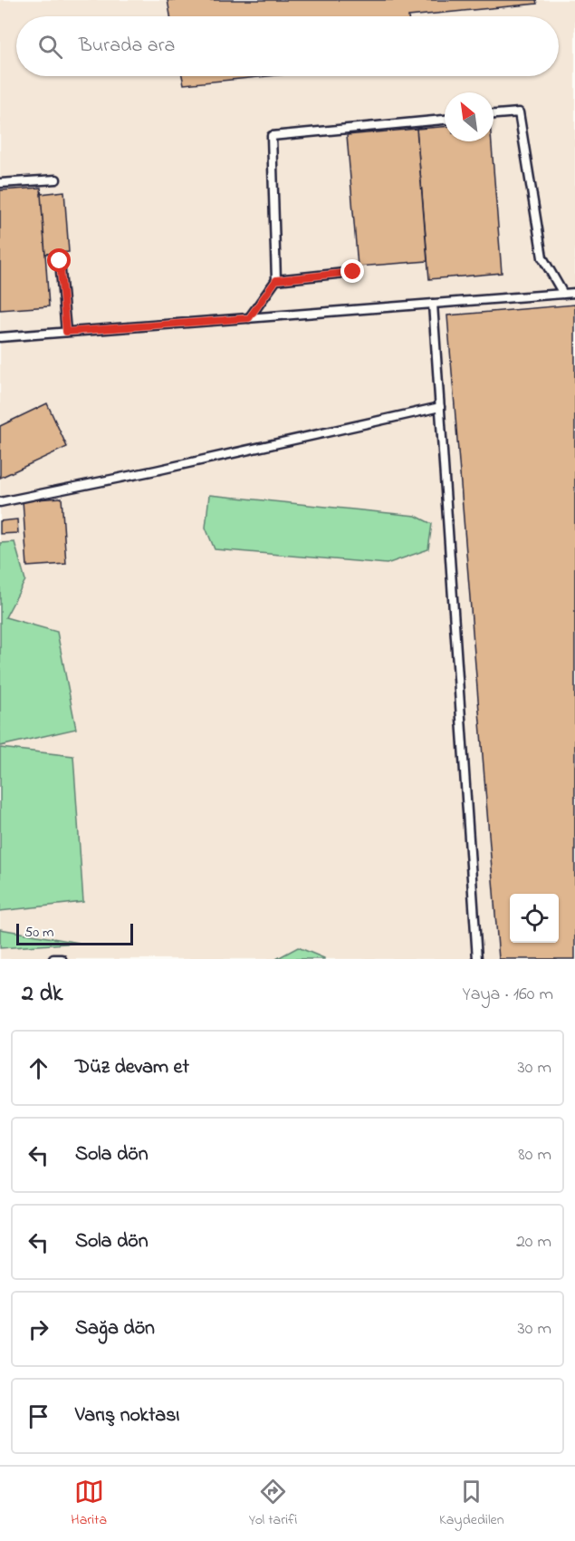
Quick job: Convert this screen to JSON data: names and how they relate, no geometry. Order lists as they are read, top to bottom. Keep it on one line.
{"scale_bar":"50 m","north":"top left","page":{"search":"Burada ara","scale":"50 m","heading":["2 dk","Yaya · 160 m"],"list":[["Düz devam et","30 m"],["Sola dön","80 m"],["Sola dön","20 m"],["Sağa dön","30 m"],"Varış noktası"],"nav":["Harita","Yol tarifi","Kaydedilen"]}}
